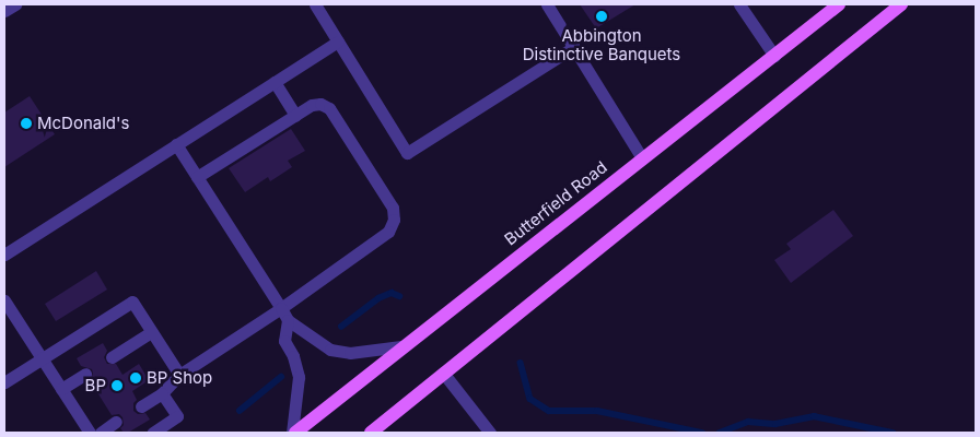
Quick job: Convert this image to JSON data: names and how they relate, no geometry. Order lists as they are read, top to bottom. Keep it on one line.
{"streets":{"main road":["Butterfield Road"]},"places":["Abbington Distinctive Banquets","McDonald's","BP Shop","BP"]}
